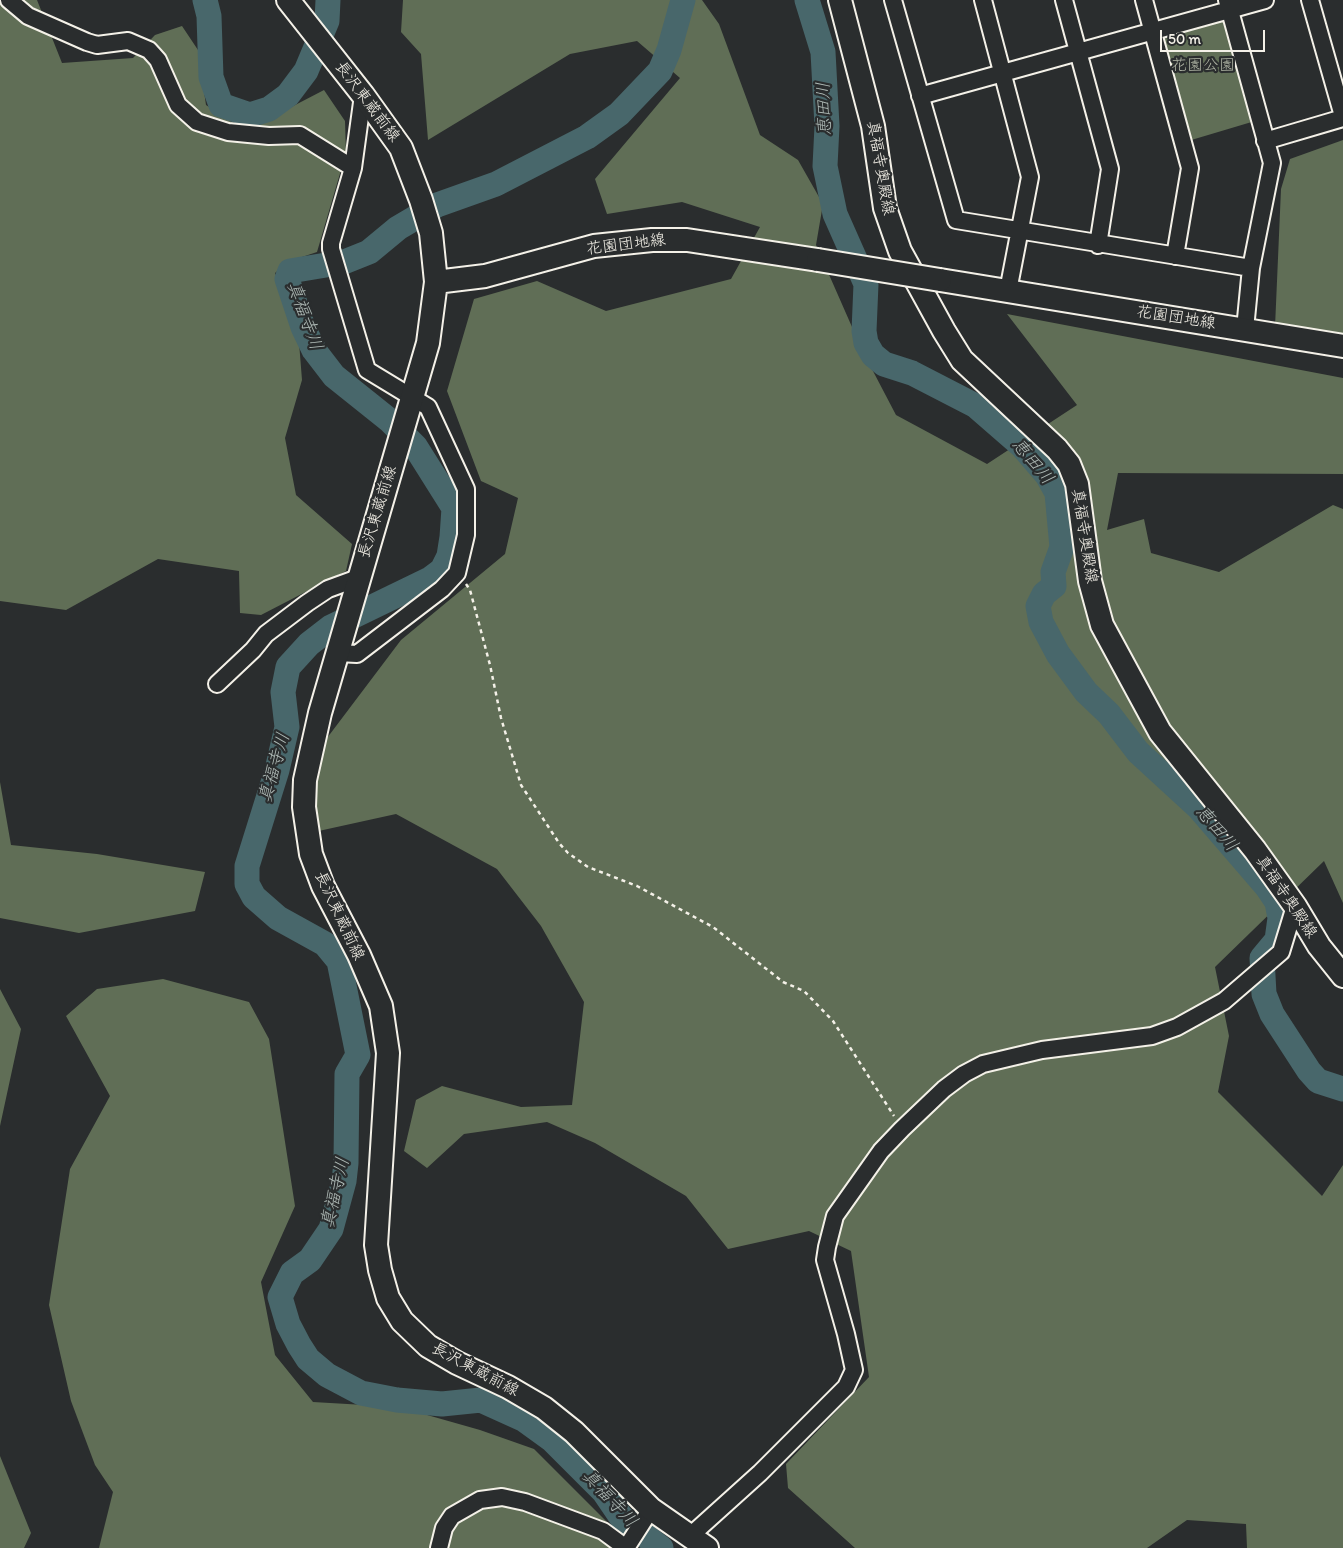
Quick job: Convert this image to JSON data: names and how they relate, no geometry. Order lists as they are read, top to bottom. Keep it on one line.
{"streets":{"street":["長沢東蔵前線","真福寺奥殿線","花園団地線"]},"crossings":[["長沢東蔵前線","花園団地線"]],"water":["恵田川","真福寺川"],"parks":["花園公園"],"scale_bar":"50 m"}
